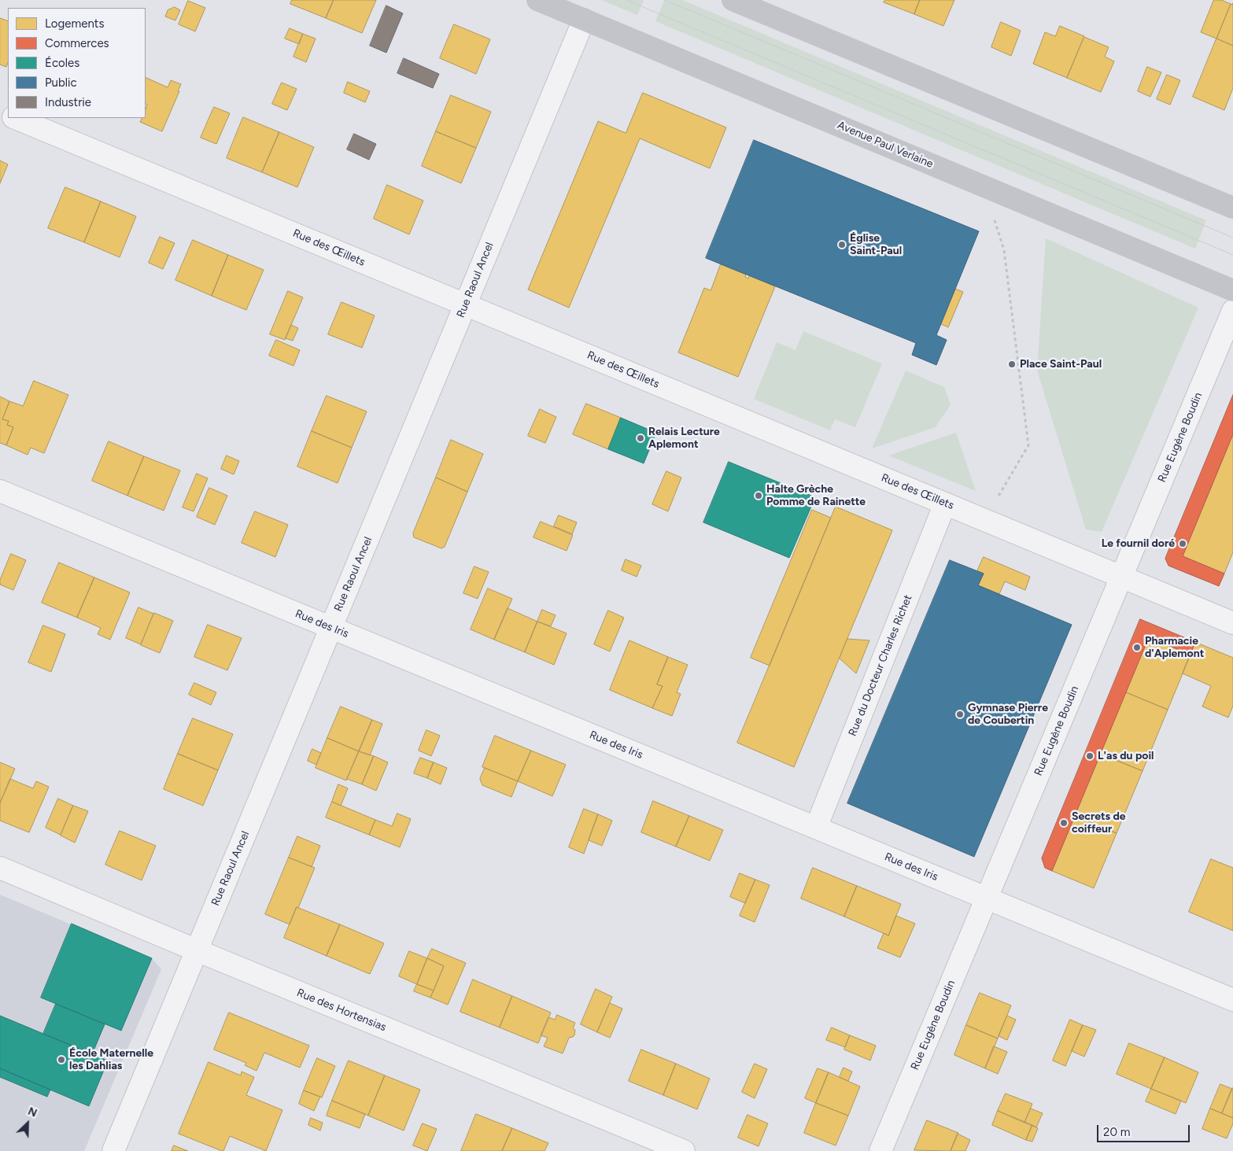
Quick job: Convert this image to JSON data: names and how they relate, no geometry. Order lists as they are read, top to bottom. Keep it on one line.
{"streets":{"street":["Avenue Paul Verlaine","Rue des Œillets","Rue Raoul Ancel","Rue Eugène Boudin","Rue des Iris","Rue du Docteur Charles Richet","Rue des Hortensias"]},"crossings":[["Avenue Paul Verlaine","Rue Raoul Ancel"],["Rue des Œillets","Rue Raoul Ancel"],["Rue des Œillets","Rue Eugène Boudin"],["Rue des Œillets","Rue du Docteur Charles Richet"],["Rue Raoul Ancel","Rue des Iris"],["Rue Raoul Ancel","Rue des Hortensias"],["Rue Eugène Boudin","Rue des Iris"],["Rue des Iris","Rue du Docteur Charles Richet"]],"places":["Église Saint-Paul","Place Saint-Paul","Relais Lecture Aplemont","Halte Grèche Pomme de Rainette","Le fournil doré","Pharmacie d'Aplemont","Gymnase Pierre de Coubertin","L'as du poil","Secrets de coiffeur","École Maternelle les Dahlias"],"legend":["Logements","Commerces","Écoles","Public","Industrie"],"scale_bar":"20 m","north":"top right"}
